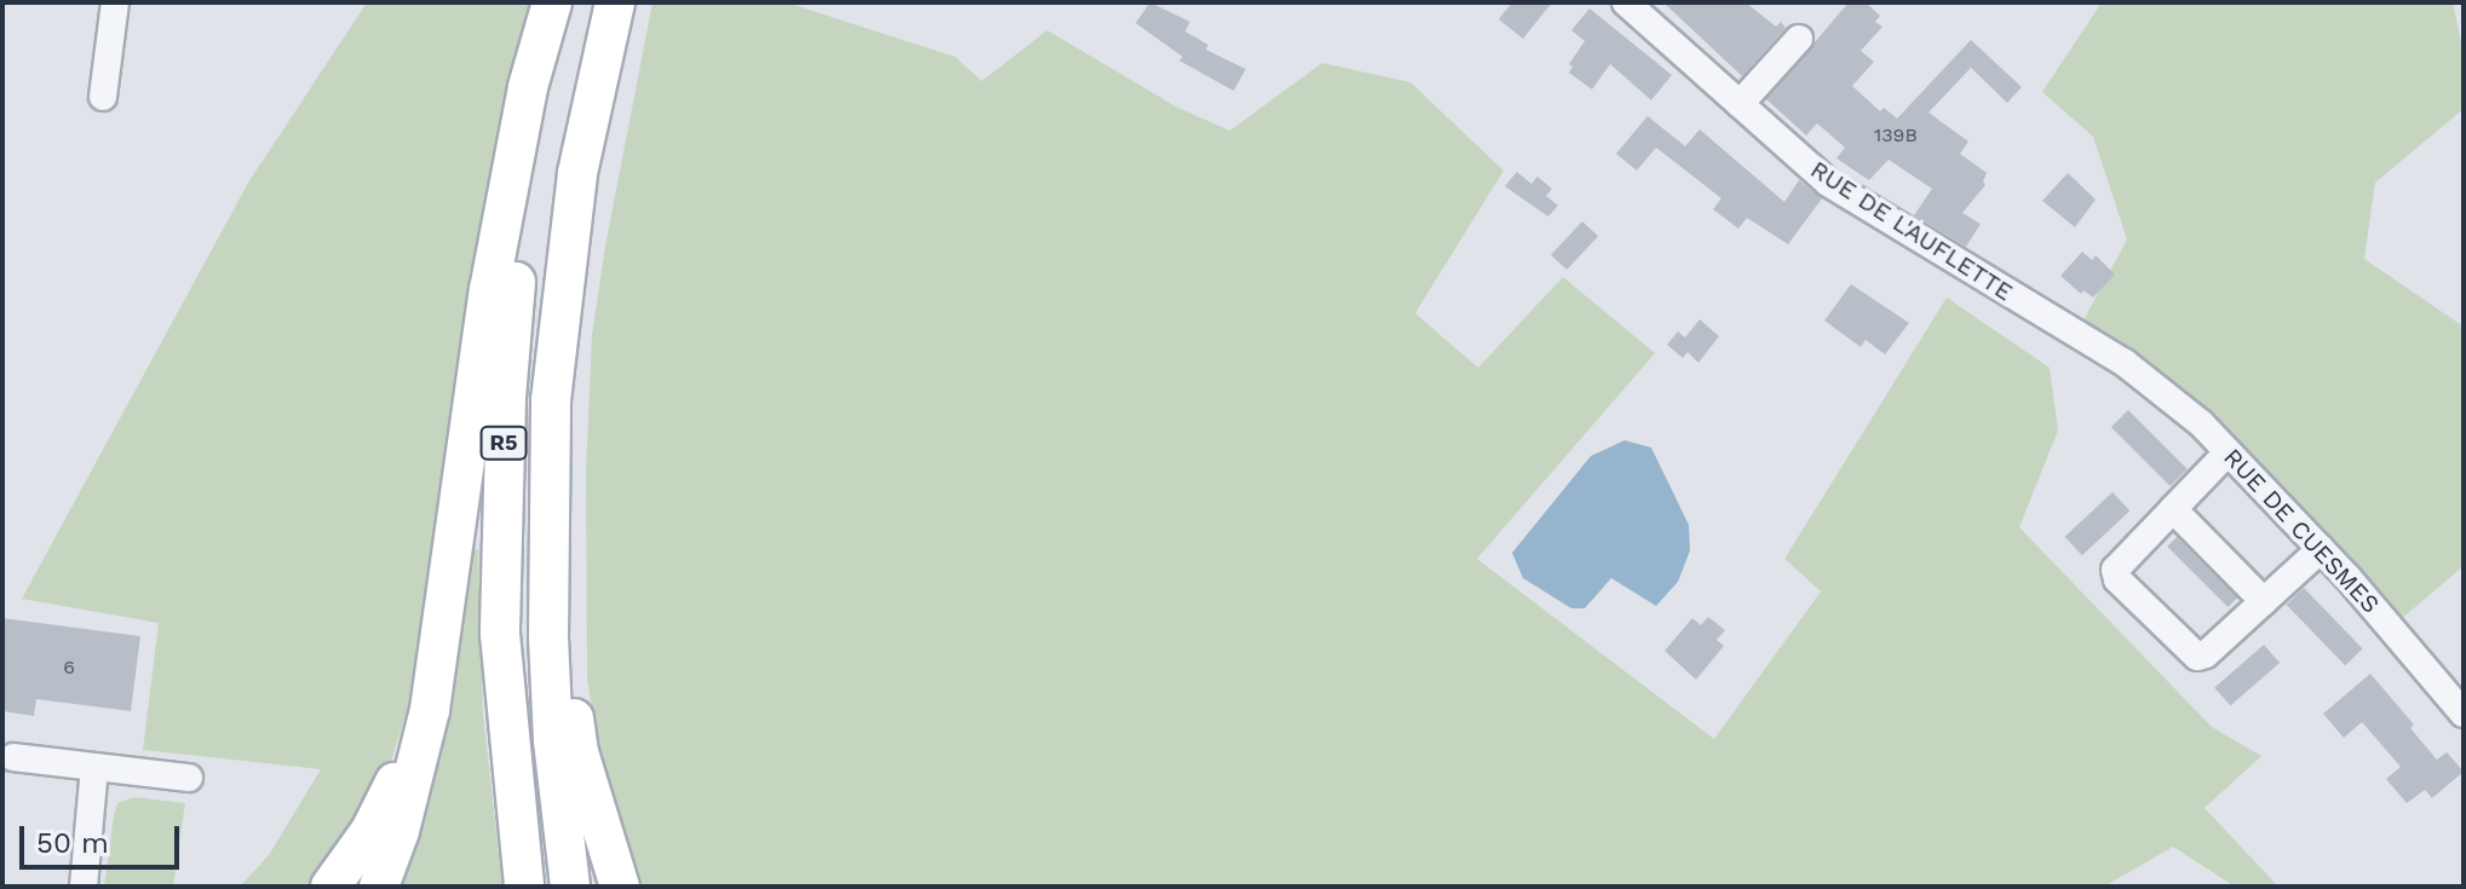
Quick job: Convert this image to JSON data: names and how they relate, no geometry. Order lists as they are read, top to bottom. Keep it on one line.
{"streets":{"highway":["R5"],"street":["RUE DE L'AUFLETTE","RUE DE CUESMES"]},"crossings":[["RUE DE L'AUFLETTE","RUE DE CUESMES"]],"house_numbers":["139B","6"],"scale_bar":"50 m"}
